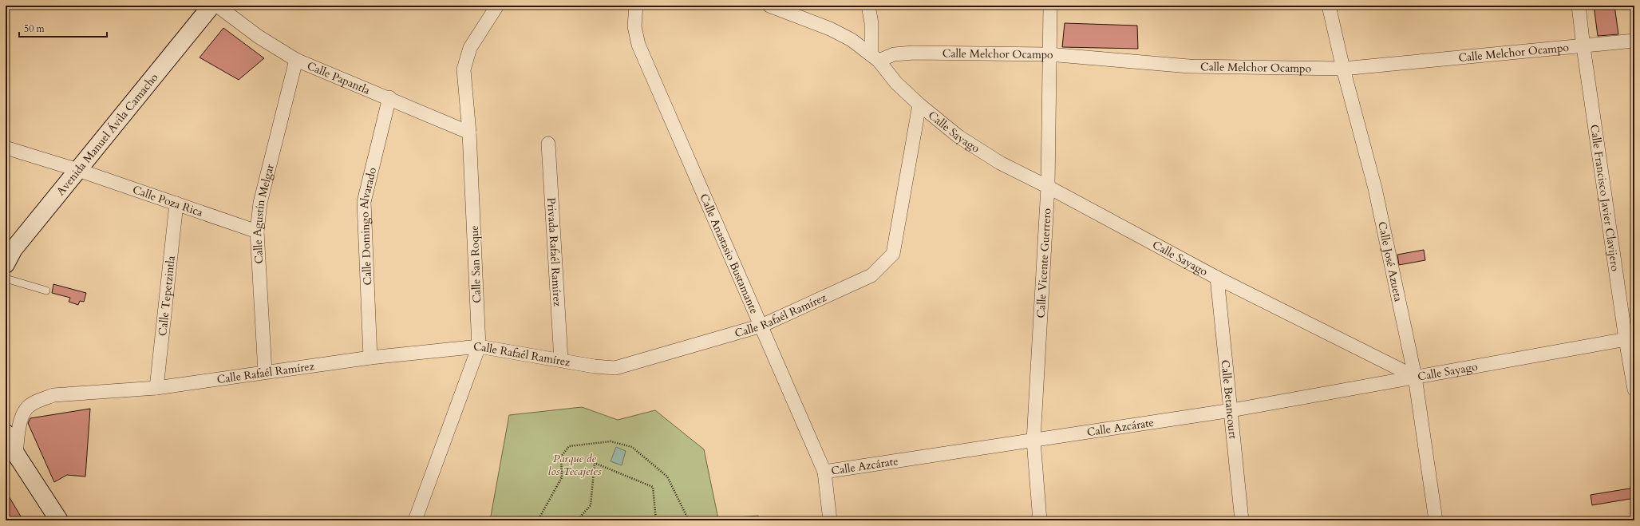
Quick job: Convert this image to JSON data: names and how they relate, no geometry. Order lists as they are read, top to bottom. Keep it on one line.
{"streets":{"main road":["Avenida Manuel Ávila Camacho"],"street":["Calle Melchor Ocampo","Calle Papantla","Calle Sayago","Calle Francisco Javier Clavijero","Calle Poza Rica","Calle Agustín Melgar","Calle Domingo Alvarado","Privada Rafaél Ramírez","Calle Anastasio Bustamante","Calle José Azueta","Calle Vicente Guerrero","Calle San Roque","Calle Tepetzintla","Calle Rafaél Ramírez","Calle Betancourt","Calle Azcárate"]},"crossings":[["Calle Melchor Ocampo","Calle Sayago"],["Calle Melchor Ocampo","Calle Francisco Javier Clavijero"],["Calle Melchor Ocampo","Calle José Azueta"],["Calle Melchor Ocampo","Calle Vicente Guerrero"],["Calle Papantla","Calle Agustín Melgar"],["Calle Papantla","Calle Domingo Alvarado"],["Calle Papantla","Calle San Roque"],["Calle Sayago","Calle Francisco Javier Clavijero"],["Calle Sayago","Calle José Azueta"],["Calle Sayago","Calle Vicente Guerrero"],["Calle Sayago","Calle Rafaél Ramírez"],["Calle Sayago","Calle Betancourt"],["Calle Sayago","Calle Azcárate"],["Avenida Manuel Ávila Camacho","Calle Poza Rica"],["Calle Poza Rica","Calle Agustín Melgar"],["Calle Poza Rica","Calle Tepetzintla"],["Calle Agustín Melgar","Calle Rafaél Ramírez"],["Calle Domingo Alvarado","Calle Rafaél Ramírez"],["Privada Rafaél Ramírez","Calle Rafaél Ramírez"],["Calle Anastasio Bustamante","Calle Rafaél Ramírez"],["Calle Anastasio Bustamante","Calle Azcárate"],["Calle José Azueta","Calle Azcárate"],["Calle Vicente Guerrero","Calle Azcárate"],["Calle San Roque","Calle Rafaél Ramírez"],["Calle Tepetzintla","Calle Rafaél Ramírez"],["Calle Betancourt","Calle Azcárate"]],"parks":["Parque de los Tecajetes"],"scale_bar":"50 m"}
